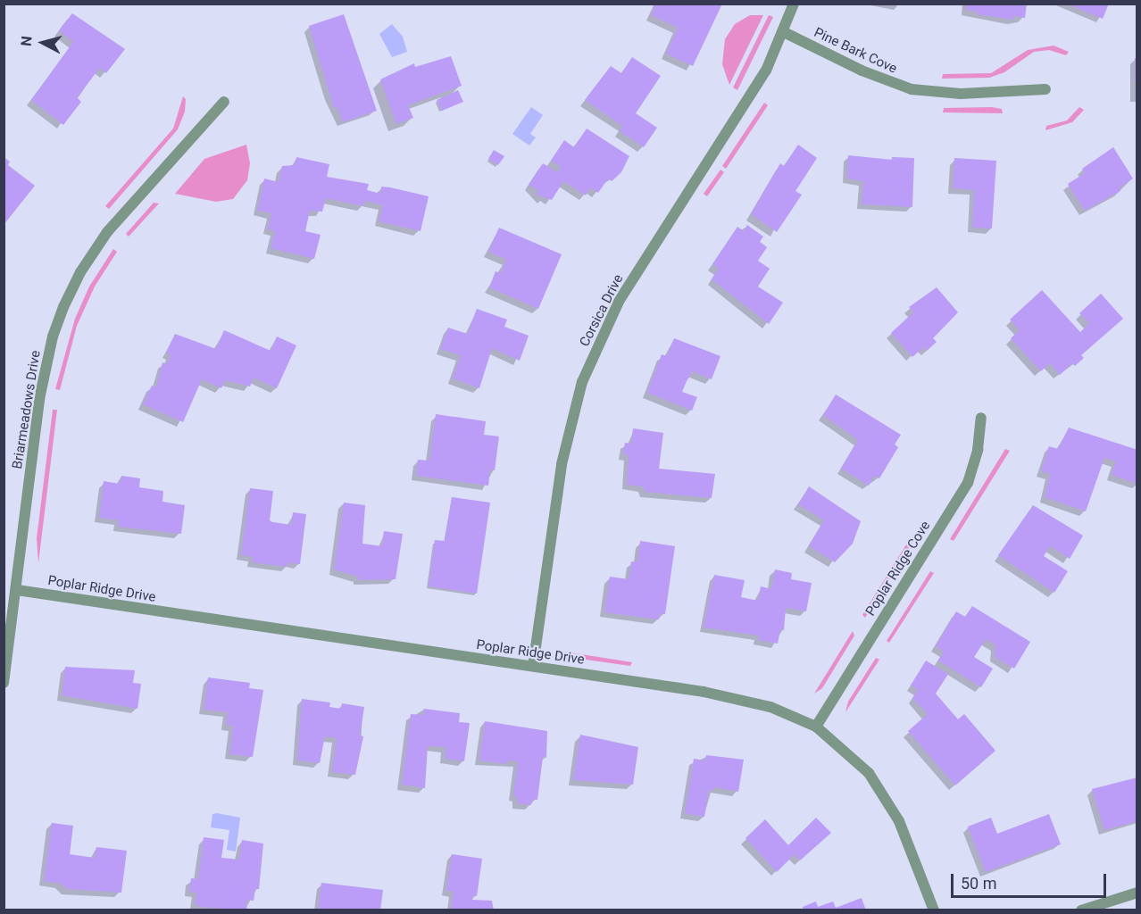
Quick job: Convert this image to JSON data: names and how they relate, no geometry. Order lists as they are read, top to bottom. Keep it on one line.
{"streets":{"street":["Pine Bark Cove","Corsica Drive","Briarmeadows Drive","Poplar Ridge Cove","Poplar Ridge Drive"]},"crossings":[["Pine Bark Cove","Corsica Drive"],["Corsica Drive","Poplar Ridge Drive"],["Briarmeadows Drive","Poplar Ridge Drive"],["Poplar Ridge Cove","Poplar Ridge Drive"]],"scale_bar":"50 m","north":"left"}
